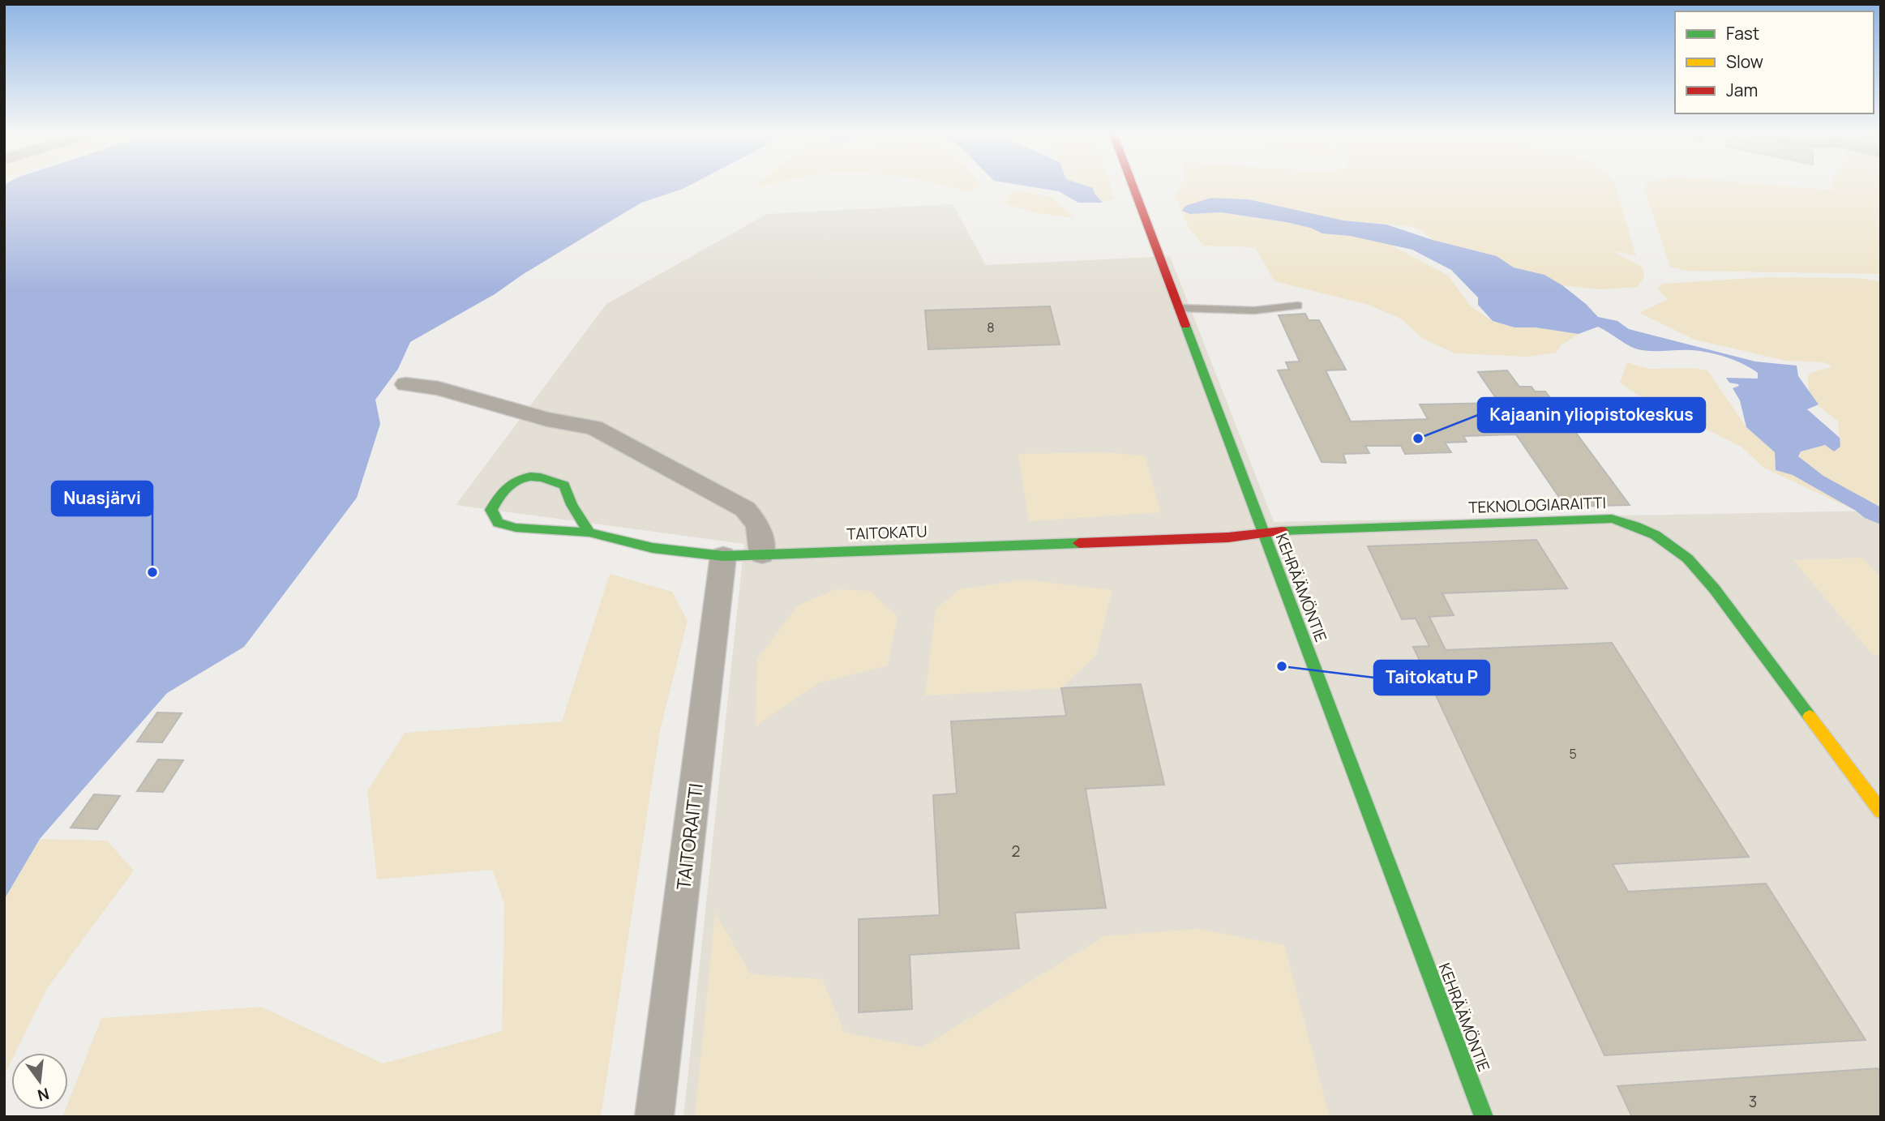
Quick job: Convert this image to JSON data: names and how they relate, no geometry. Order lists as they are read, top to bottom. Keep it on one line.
{"streets":{"street":["TEKNOLOGIARAITTI","TAITOKATU","KEHRÄÄMÖNTIE","TAITORAITTI"]},"crossings":[["TEKNOLOGIARAITTI","TAITOKATU"],["TEKNOLOGIARAITTI","KEHRÄÄMÖNTIE"],["TAITOKATU","KEHRÄÄMÖNTIE"],["TAITOKATU","TAITORAITTI"]],"places":["Kajaanin yliopistokeskus","Nuasjärvi","Taitokatu P"],"house_numbers":["8","5","2","3"],"legend":["Fast","Slow","Jam"],"north":"bottom"}
